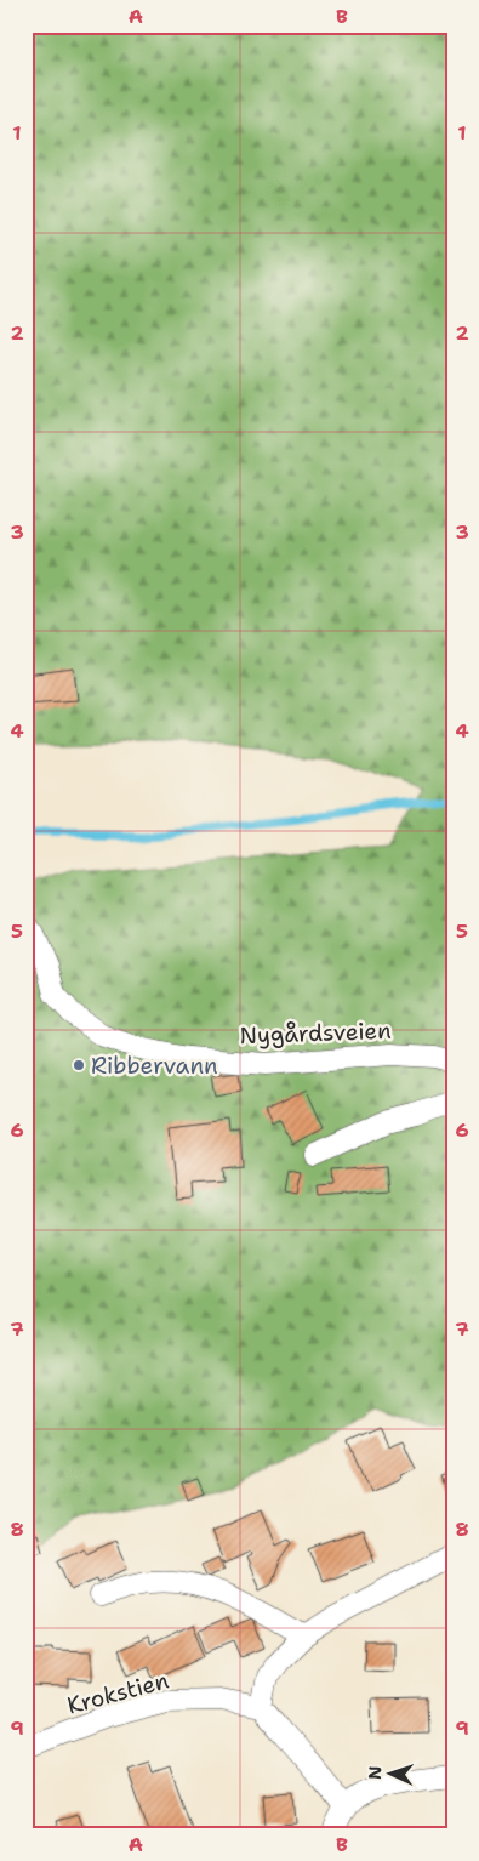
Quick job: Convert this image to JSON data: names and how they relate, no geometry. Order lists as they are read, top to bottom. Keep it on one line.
{"streets":{"street":["Nygårdsveien","Krokstien"]},"places":["Ribbervann"],"north":"left","grid":{"columns":["A","B"],"rows":["1","2","3","4","5","6","7","8","9"]}}
